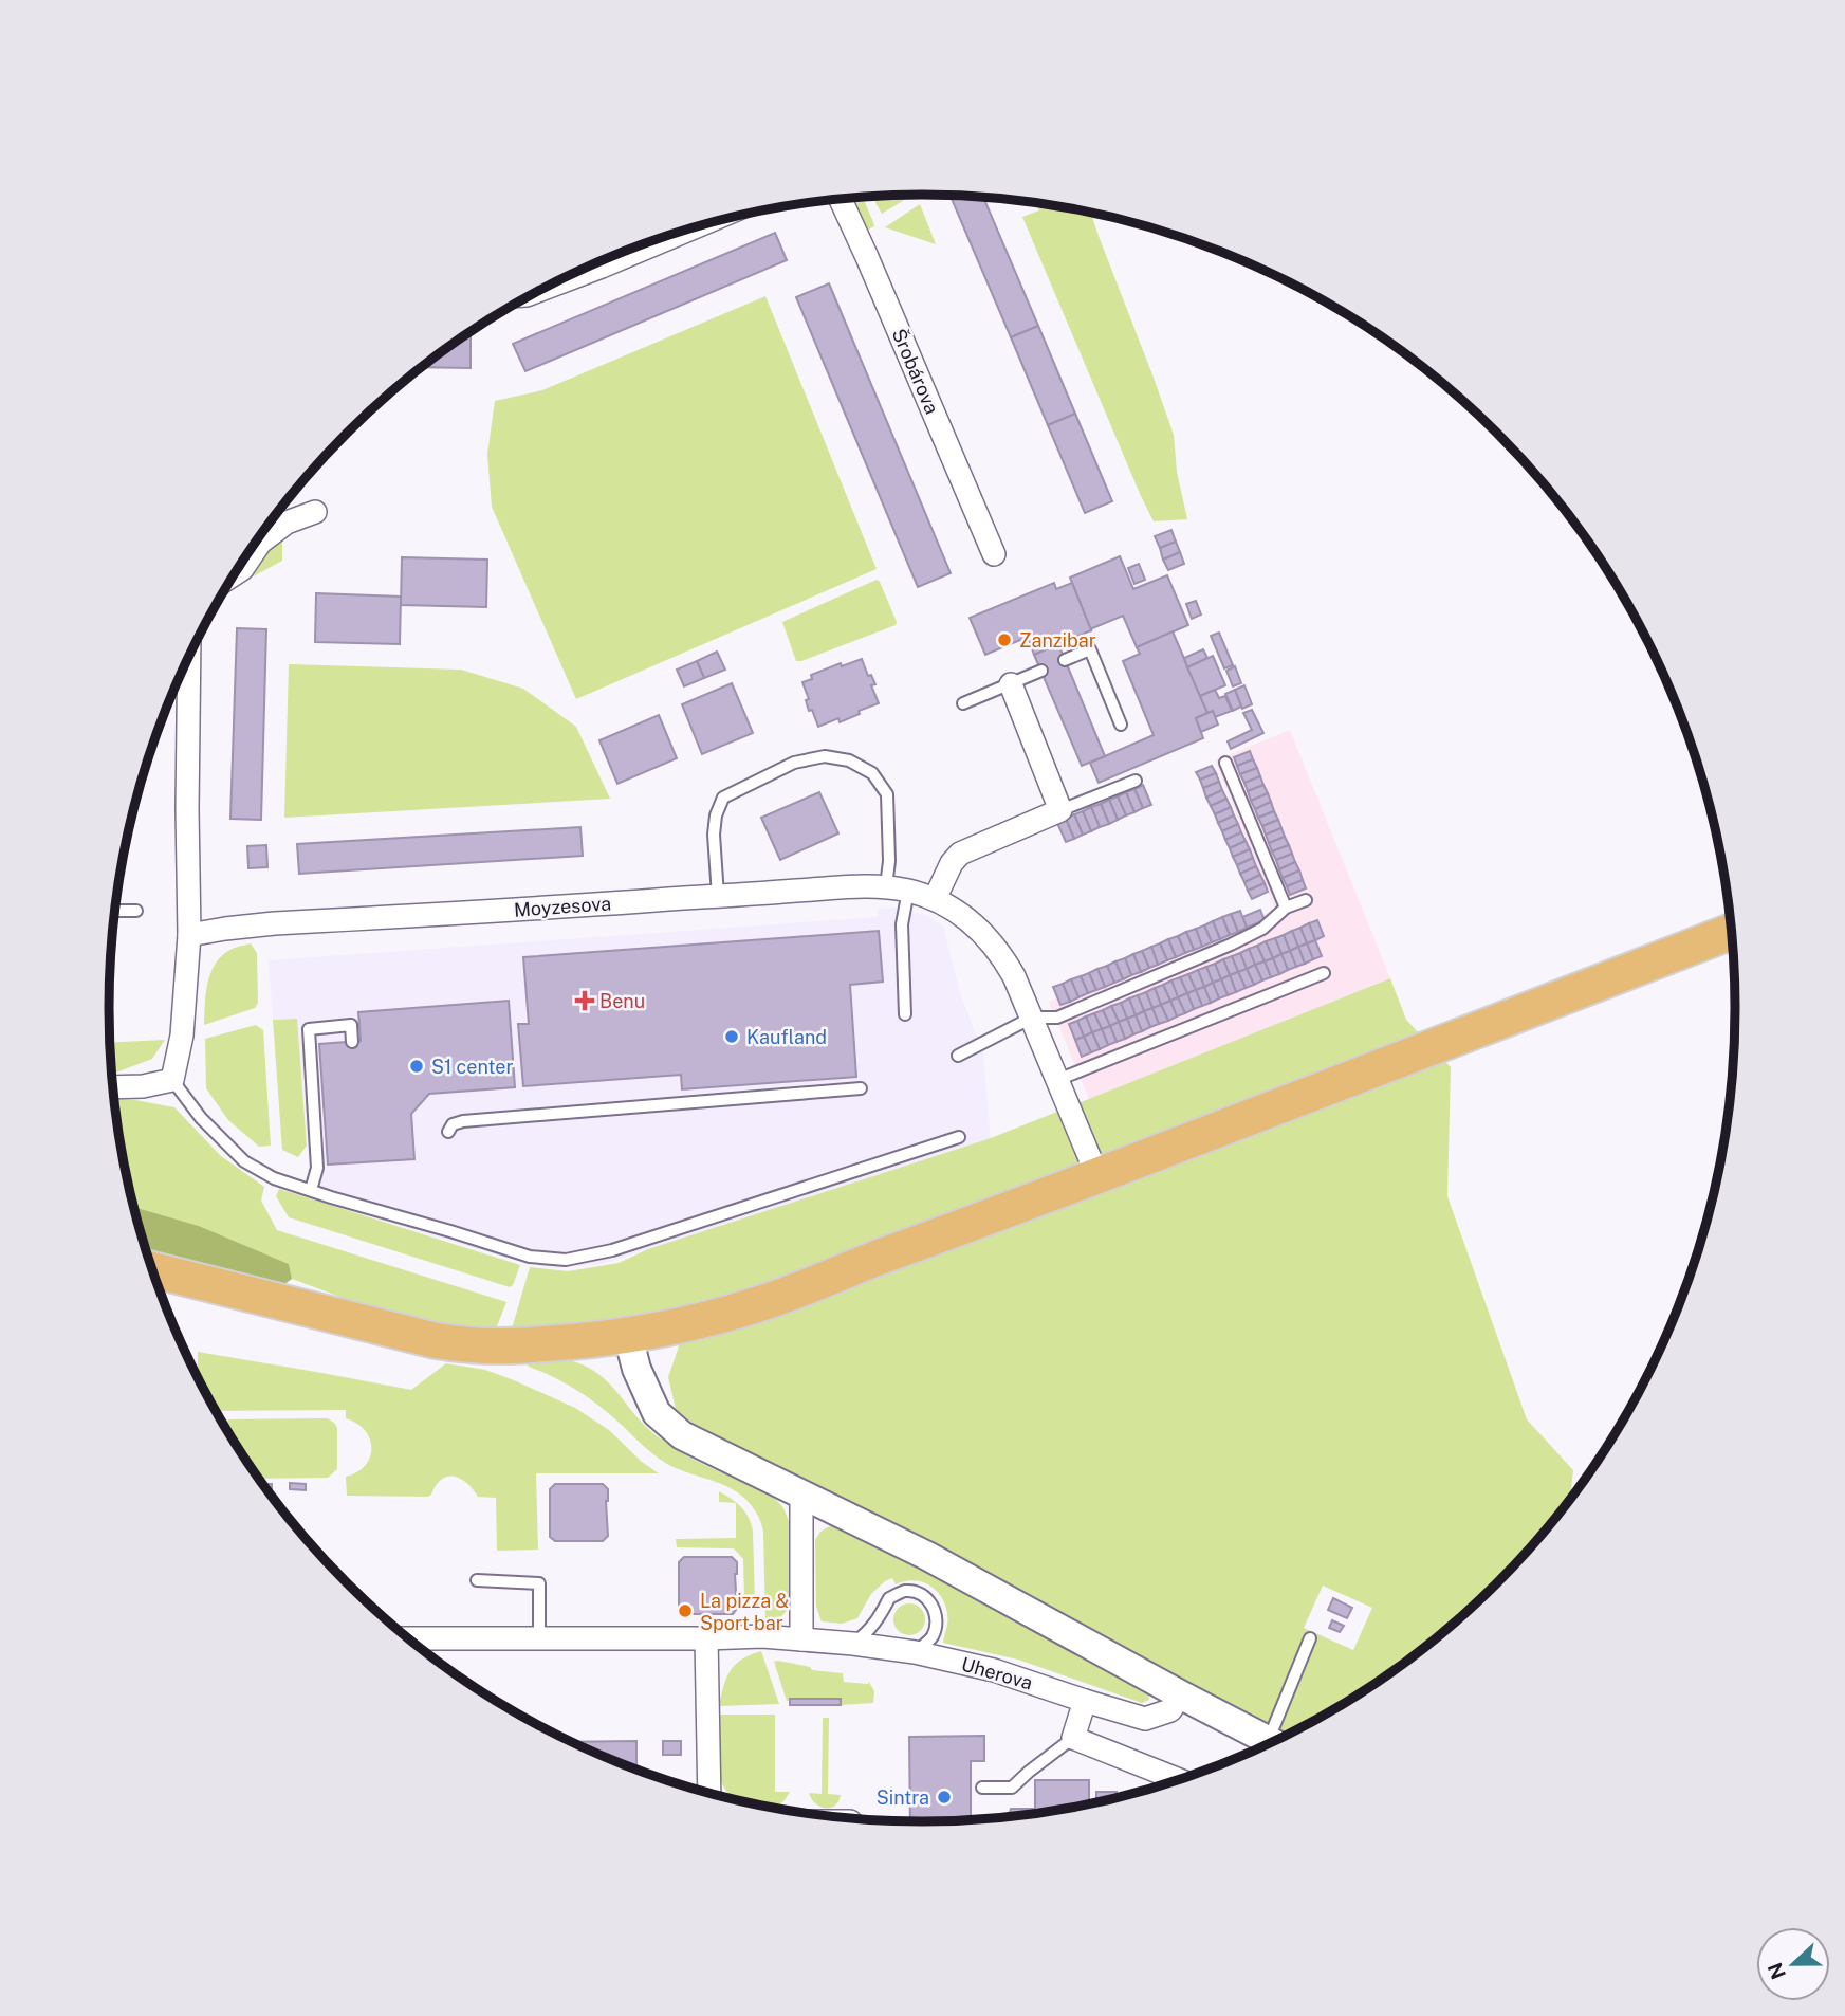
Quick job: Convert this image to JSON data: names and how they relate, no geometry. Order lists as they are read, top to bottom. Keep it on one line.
{"streets":{"street":["Šrobárova","Moyzesova","Uherova"]},"places":{"other":["Zanzibar","Kaufland","S1 center","La pizza & Sport bar","Sintra"],"health":["Benu"]},"north":"left"}
